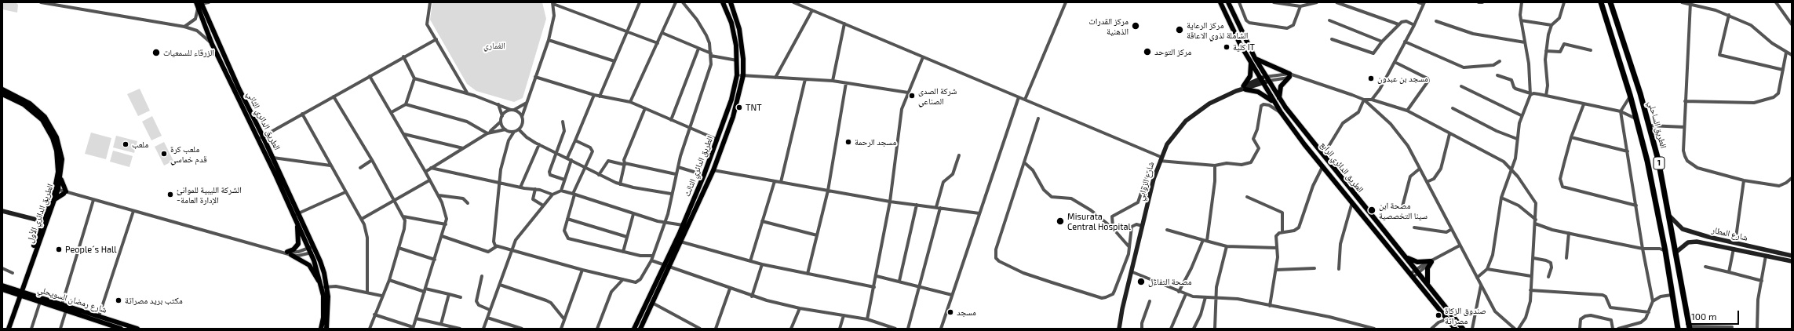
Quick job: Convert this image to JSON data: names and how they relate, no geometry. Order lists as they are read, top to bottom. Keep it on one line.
{"streets":{"highway":["الطريق الساحلي","1"],"main road":["الطريق الدائري الثاني","الطريق الدائري الثالث","الطريق الدائري الرابع","الطريق الدائري الأول","شارع رمضان السويحلي"],"street":["شارع الزوابي","شارع المطار"]},"crossings":[["الطريق الساحلي","شارع المطار"],["الطريق الدائري الرابع","شارع الزوابي"],["الطريق الدائري الأول","شارع رمضان السويحلي"]],"parks":["الغماري"],"places":["مركز القدرات الذهنية","مركز الرعاية الشاملة لذوي الاعاقة","كلية IT","مركز التوحد","الزرقاء للسمعيات","مسجد بن عبدون","شركة الصدى الصناعي","TNT","مسجد الرحمة","ملعب","ملعب كرة قدم خماسي","الشركة الليبية للموانئ -الإدارة العامة","مصحة ابن سينا التخصصية","Misurata Central Hospital","People´s Hall","مصحة التفاءل","مكتب بريد مصراتة","مسجد","صندوق الزكاة مصراتة"],"scale_bar":"100 m"}
